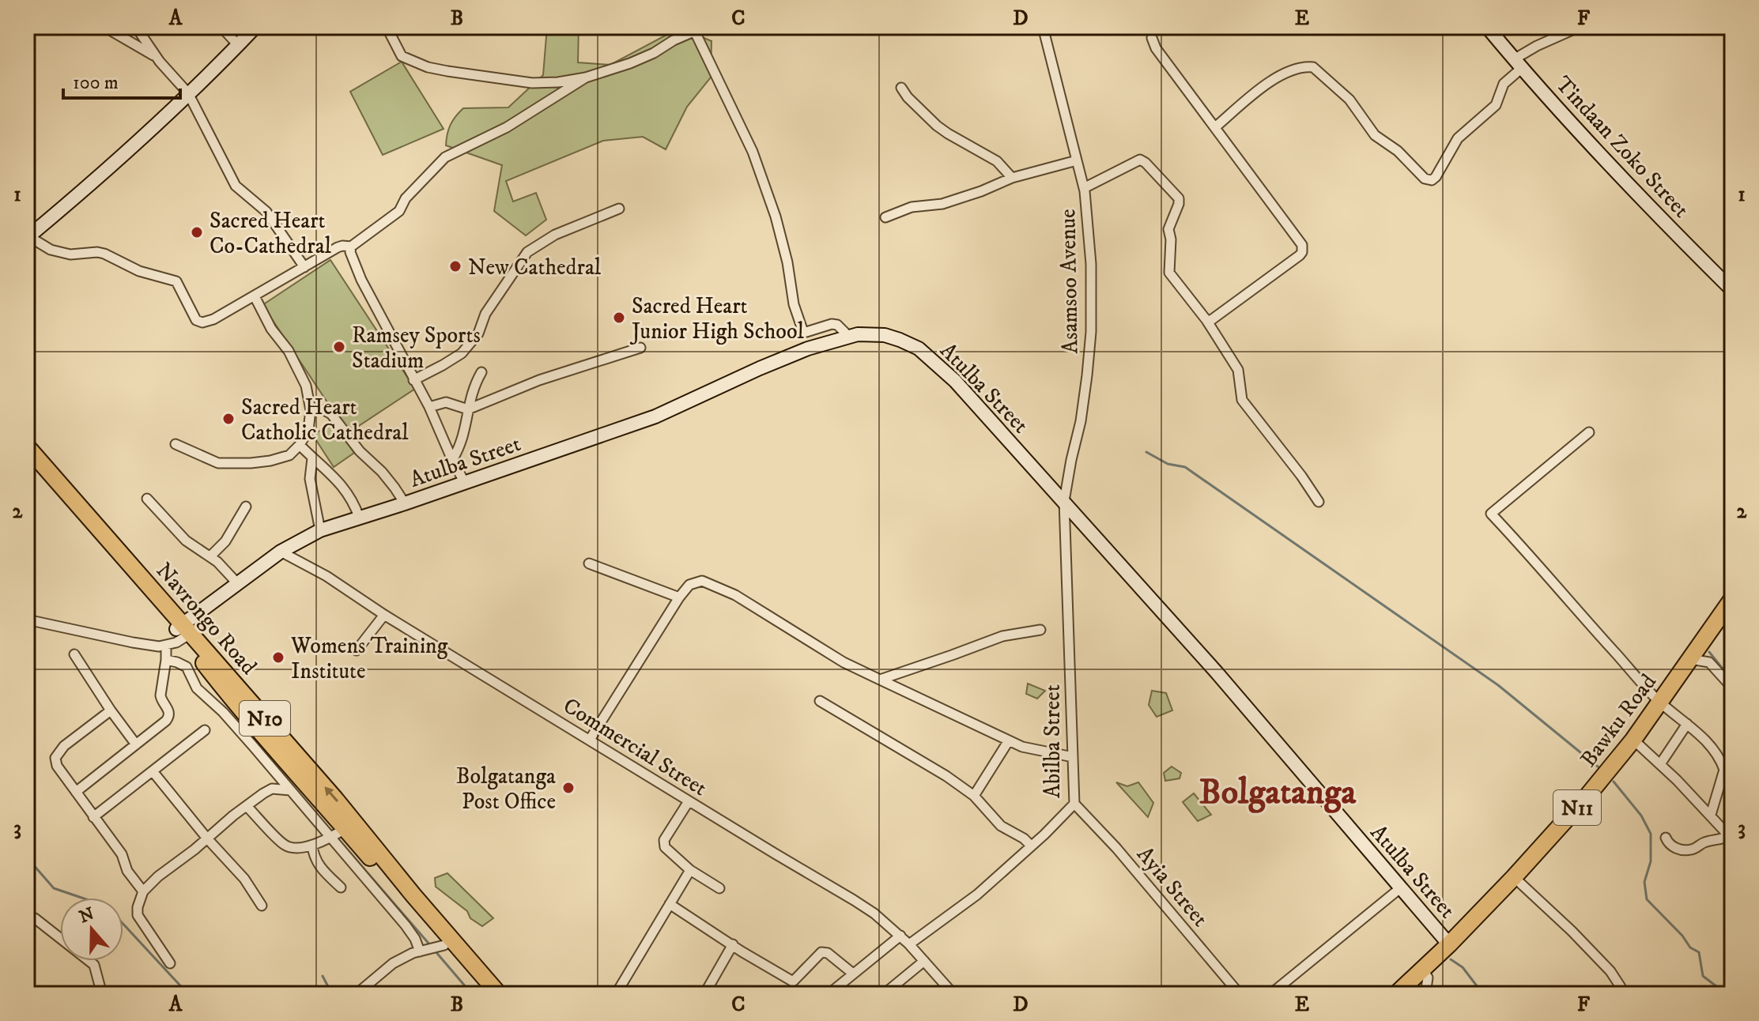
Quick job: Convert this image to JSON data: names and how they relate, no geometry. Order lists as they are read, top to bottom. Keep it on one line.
{"streets":{"highway":["Navrongo Road","N10","Bawku Road","N11"],"street":["Tindaan Zoko Street","Asamsoo Avenue","Atulba Street","Abilba Street","Commercial Street","Ayia Street"]},"crossings":[["Asamsoo Avenue","Atulba Street"],["Asamsoo Avenue","Abilba Street"],["Atulba Street","Navrongo Road"],["Atulba Street","Bawku Road"],["Atulba Street","Abilba Street"],["Atulba Street","Commercial Street"],["Abilba Street","Commercial Street"],["Abilba Street","Ayia Street"]],"districts":["Bolgatanga"],"places":["Sacred Heart Co-Cathedral","New Cathedral","Sacred Heart Junior High School","Ramsey Sports Stadium","Sacred Heart Catholic Cathedral","Womens Training Institute","Bolgatanga Post Office"],"scale_bar":"100 m","north":"top","grid":{"columns":["A","B","C","D","E","F"],"rows":["1","2","3"]}}
